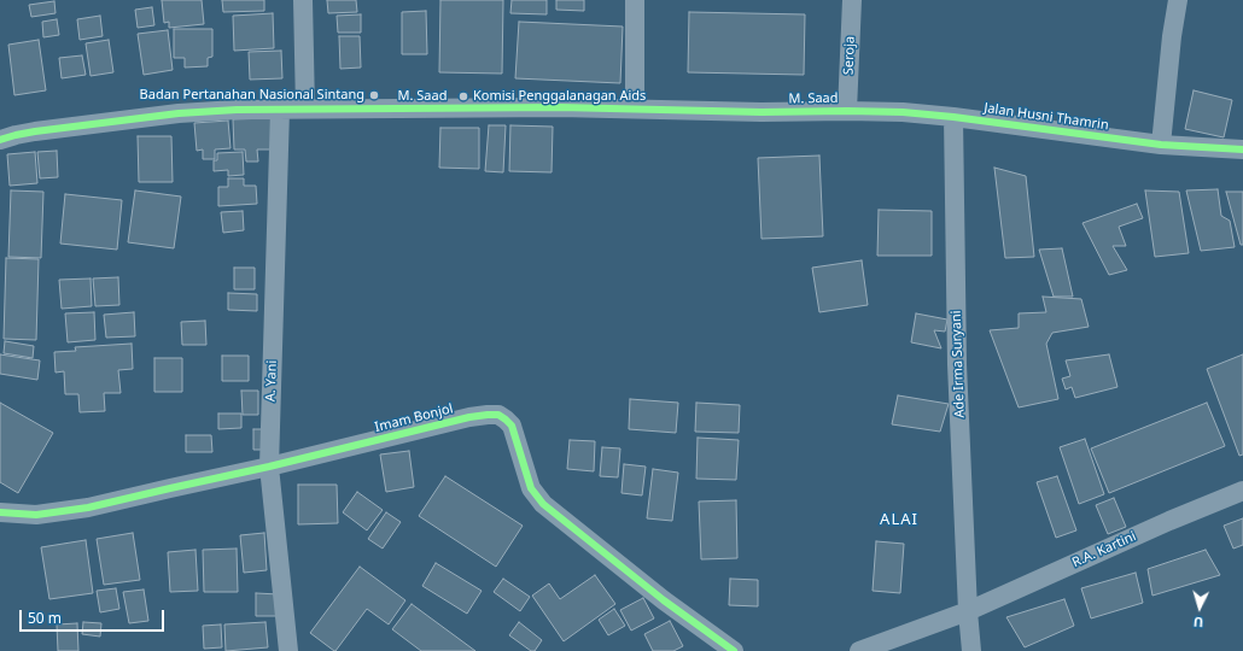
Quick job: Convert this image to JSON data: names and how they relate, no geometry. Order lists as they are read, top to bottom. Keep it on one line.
{"streets":{"street":["Seroja","M. Saad","Jalan Husni Thamrin","Ade Irma Suryani","A. Yani","Imam Bonjol","R.A. Kartini"]},"crossings":[["Seroja","M. Saad"],["Seroja","Jalan Husni Thamrin"],["M. Saad","Jalan Husni Thamrin"],["M. Saad","A. Yani"],["Jalan Husni Thamrin","Ade Irma Suryani"],["Ade Irma Suryani","R.A. Kartini"],["A. Yani","Imam Bonjol"]],"districts":["ALAI"],"places":["Badan Pertanahan Nasional Sintang","Komisi Penggalanagan Aids"],"scale_bar":"50 m","north":"bottom"}
